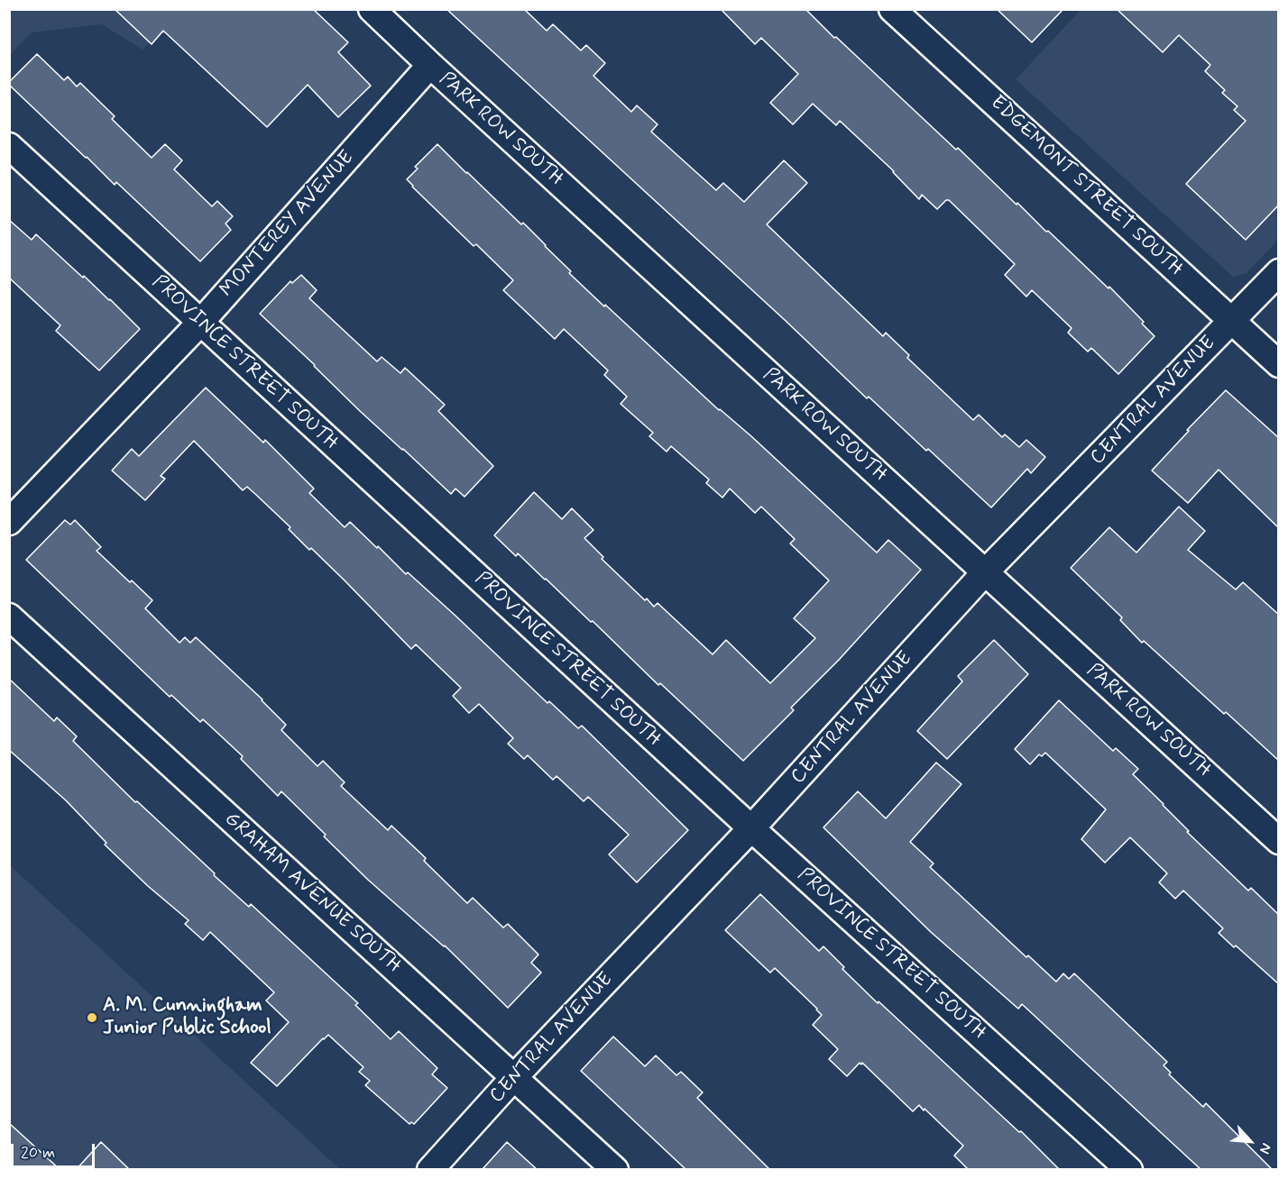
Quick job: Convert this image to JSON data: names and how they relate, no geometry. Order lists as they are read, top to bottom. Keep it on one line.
{"streets":{"street":["PARK ROW SOUTH","EDGEMONT STREET SOUTH","MONTEREY AVENUE","PROVINCE STREET SOUTH","CENTRAL AVENUE","GRAHAM AVENUE SOUTH"]},"crossings":[["PARK ROW SOUTH","MONTEREY AVENUE"],["PARK ROW SOUTH","CENTRAL AVENUE"],["EDGEMONT STREET SOUTH","CENTRAL AVENUE"],["MONTEREY AVENUE","PROVINCE STREET SOUTH"],["PROVINCE STREET SOUTH","CENTRAL AVENUE"],["CENTRAL AVENUE","GRAHAM AVENUE SOUTH"]],"places":["A. M. Cunningham Junior Public School"],"scale_bar":"20 m","north":"bottom right"}
